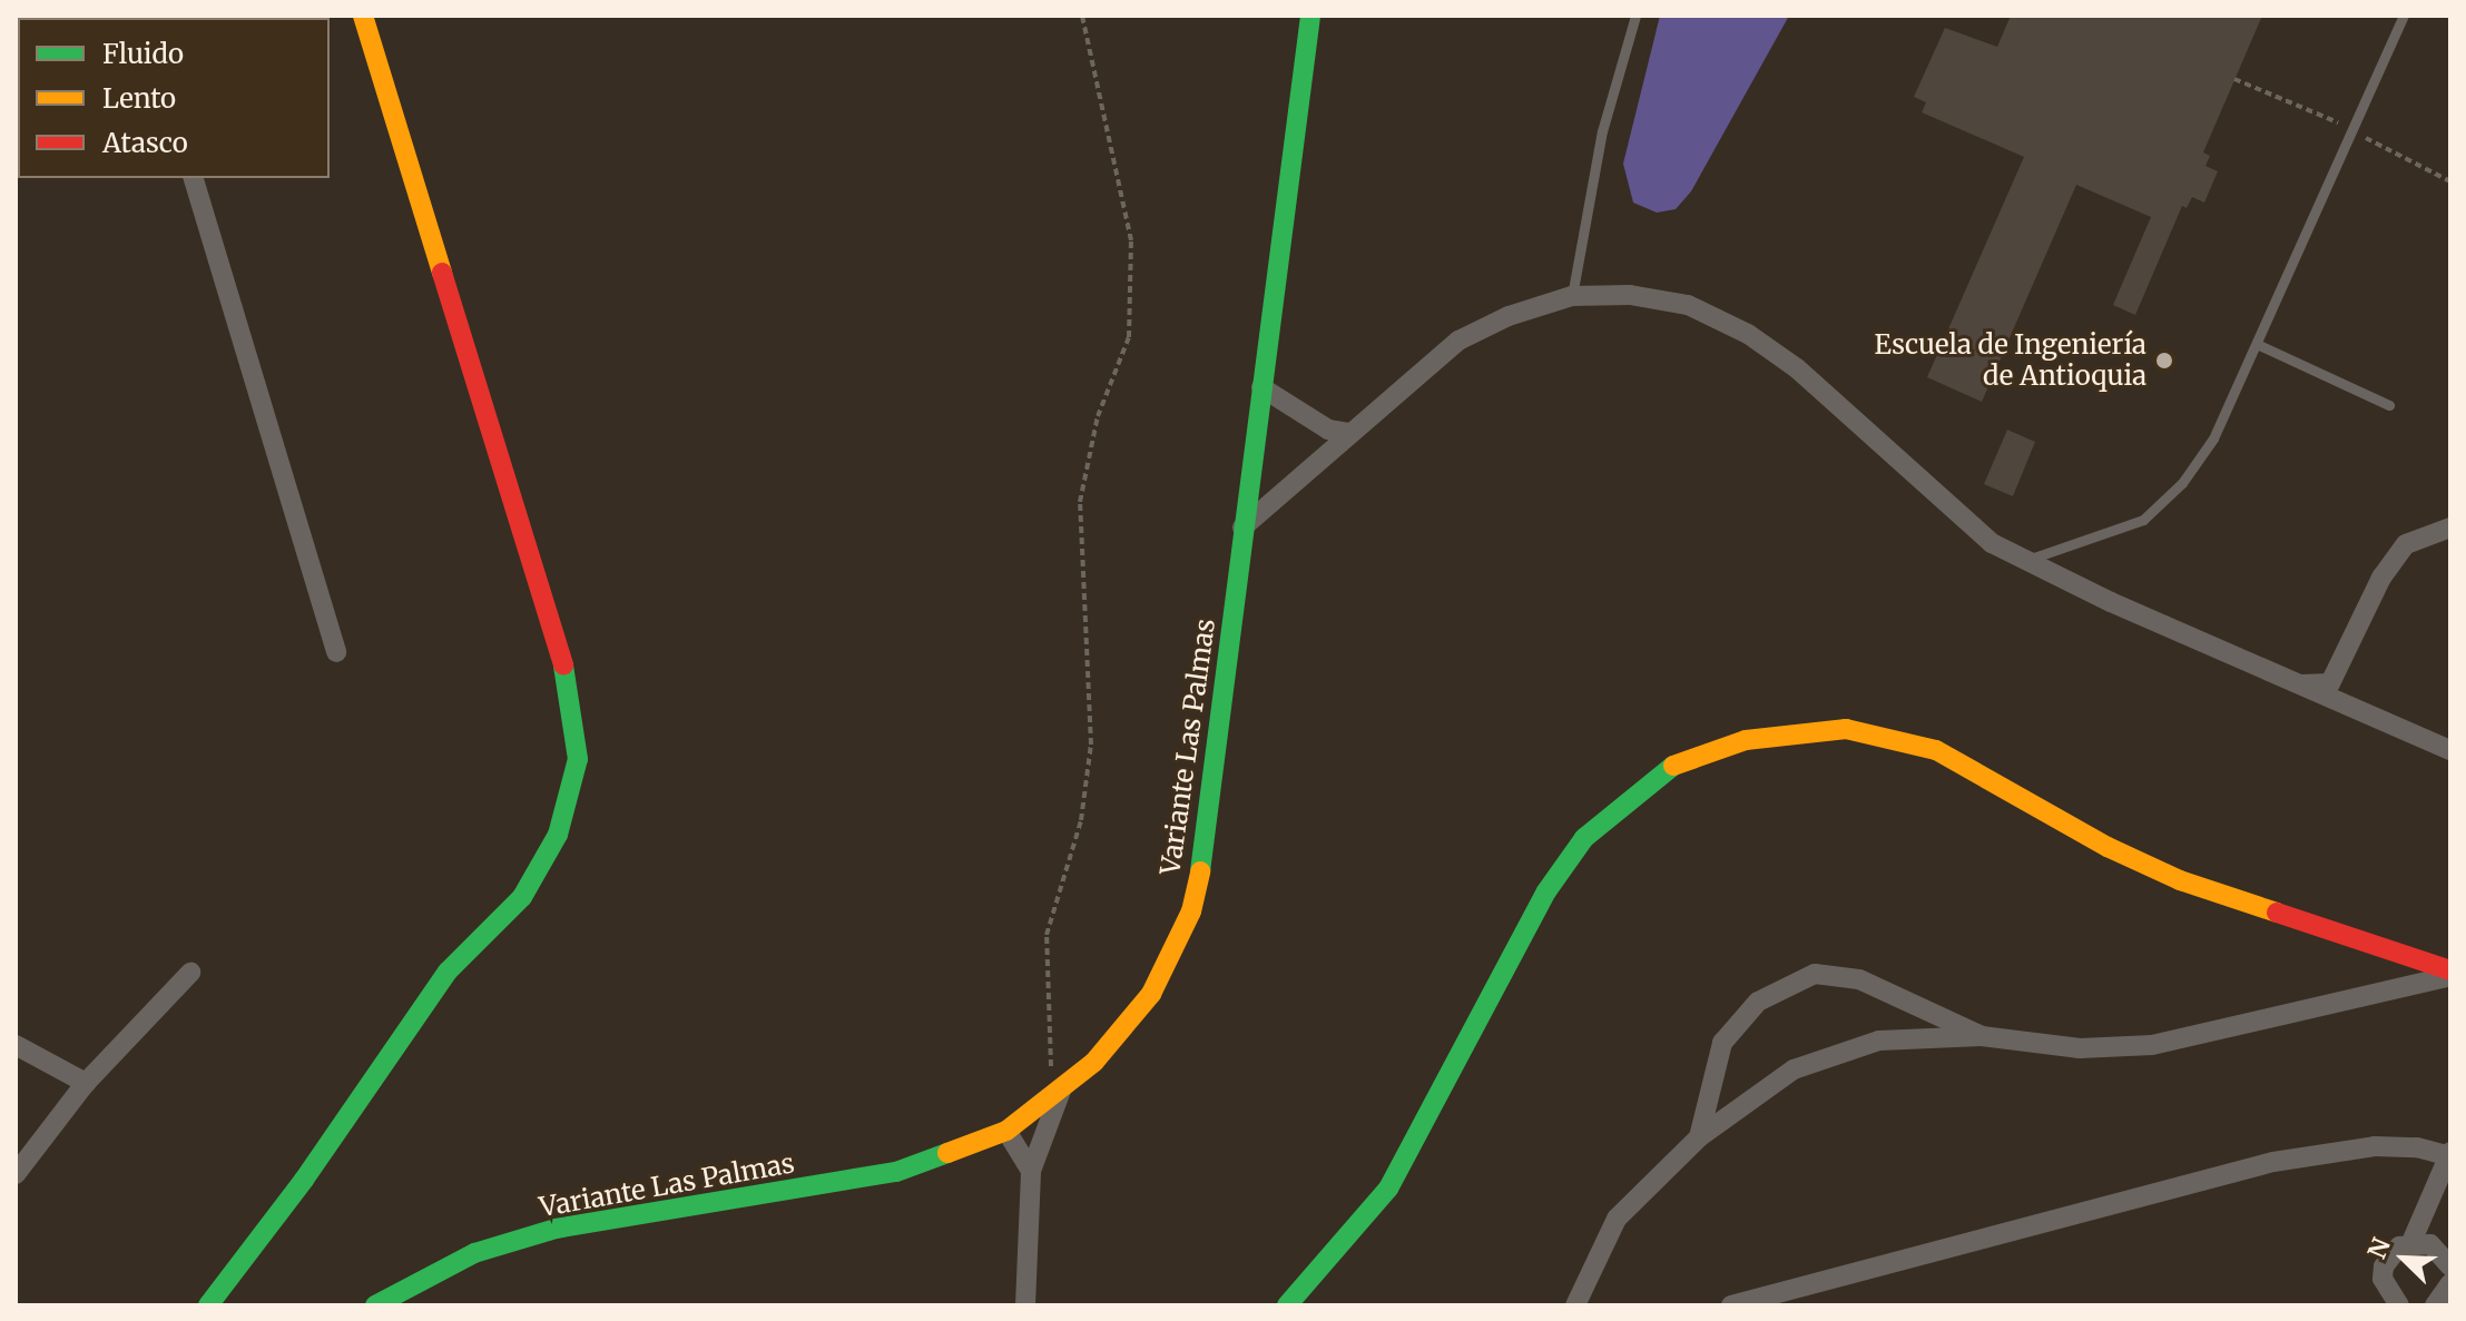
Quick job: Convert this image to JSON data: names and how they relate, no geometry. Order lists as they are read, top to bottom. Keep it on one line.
{"streets":{"street":["Variante Las Palmas"]},"places":["Escuela de Ingeniería de Antioquia"],"legend":["Fluido","Lento","Atasco"],"north":"top left"}
